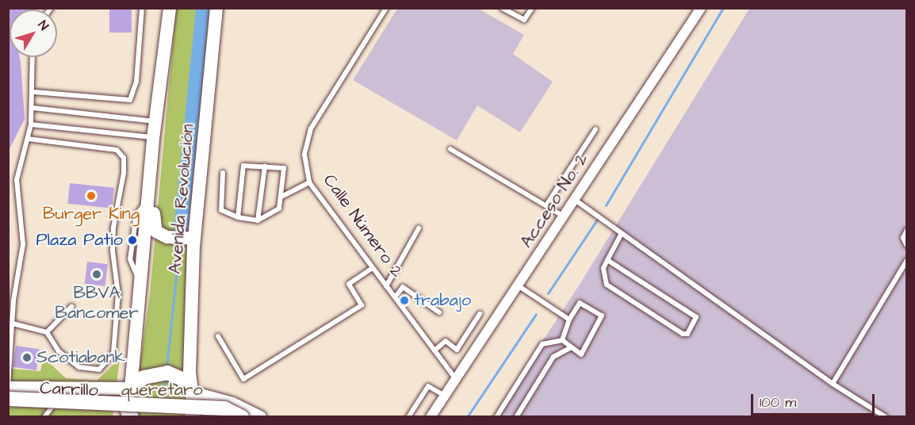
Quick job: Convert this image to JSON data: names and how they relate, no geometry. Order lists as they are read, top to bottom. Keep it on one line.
{"streets":{"main road":["Avenida Revolución","Carrillo"],"street":["Acceso No. 2"],"lane":["Calle Número 2"]},"crossings":[["Acceso No. 2","Calle Número 2"]],"parks":["queretaro"],"places":["Burger King","Plaza Patio","BBVA Bancomer","trabajo","Scotiabank"],"scale_bar":"100 m","north":"top right"}
